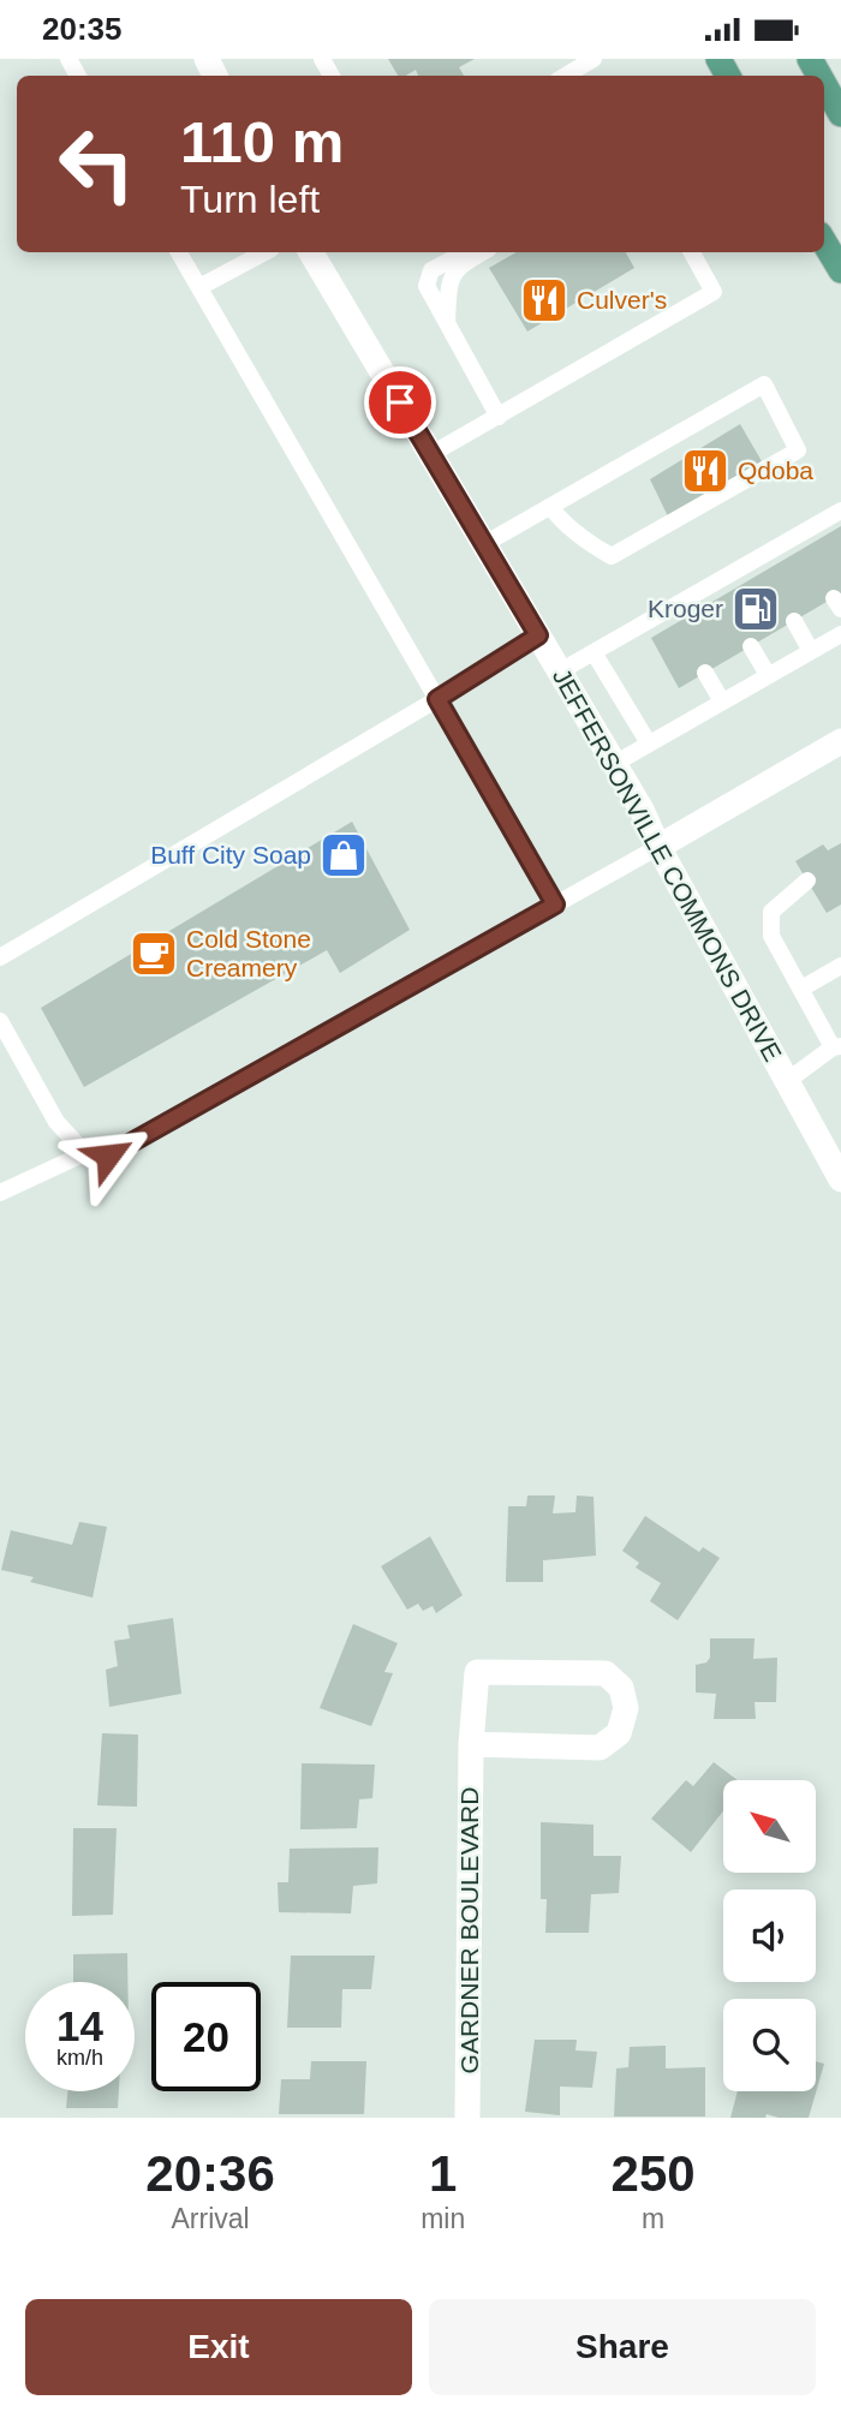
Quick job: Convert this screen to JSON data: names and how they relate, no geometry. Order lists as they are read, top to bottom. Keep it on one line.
{"streets":{"street":["JEFFERSONVILLE COMMONS DRIVE","GARDNER BOULEVARD"]},"places":{"restaurant":["Culver's","Qdoba"],"fuel station":["Kroger"],"shop":["Buff City Soap"],"cafe":["Cold Stone Creamery"]},"north":"top left","page":{"status":"20:35","turn":["110 m","Turn left"],"speed":"14 km/h","limit":"20","eta":["20:36","Arrival","1","min","250","m"],"buttons":["Exit","Share"]}}
